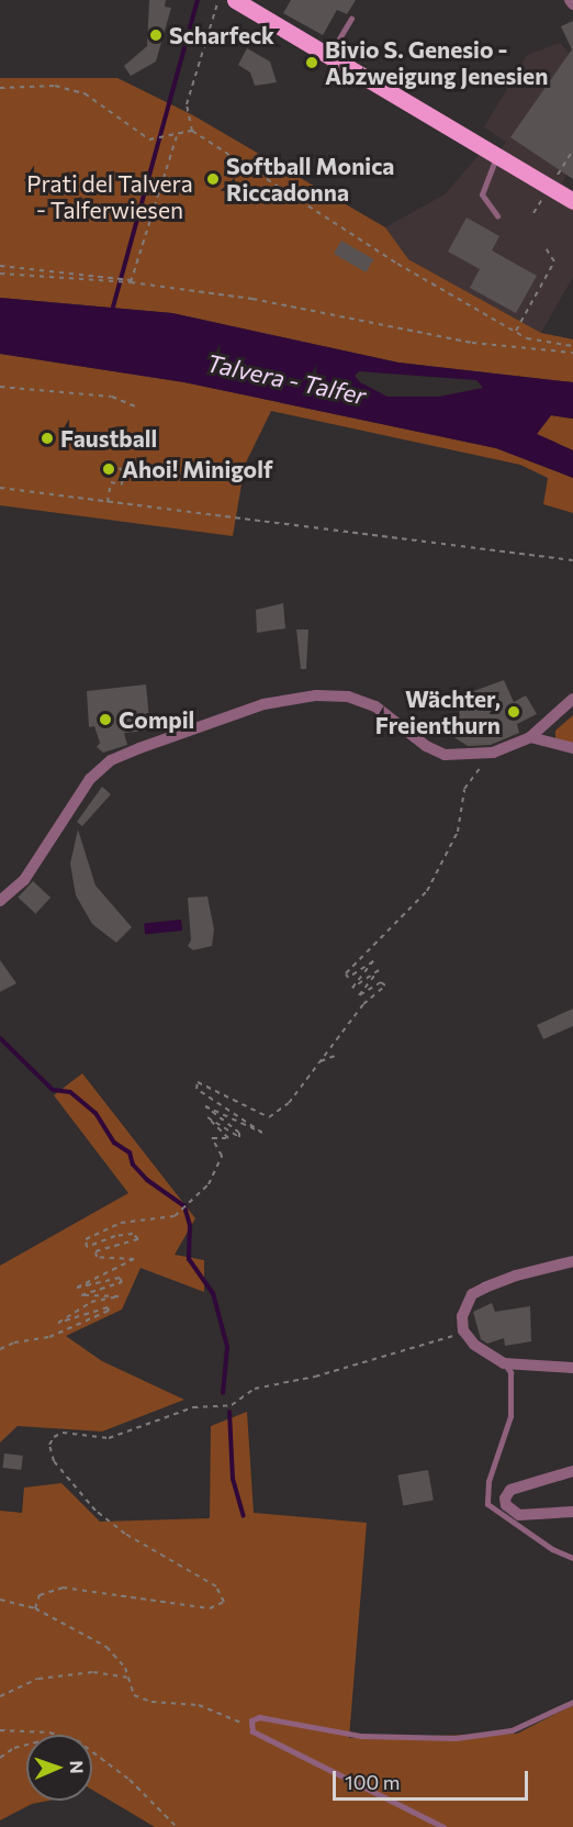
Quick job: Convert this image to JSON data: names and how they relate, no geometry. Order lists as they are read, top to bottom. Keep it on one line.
{"water":["Talvera - Talfer"],"parks":["Prati del Talvera - Talferwiesen"],"places":["Scharfeck","Bivio S. Genesio - Abzweigung Jenesien","Softball Monica Riccadonna","Faustball","Ahoi! Minigolf","Wächter, Freienthurn","Compil"],"scale_bar":"100 m","north":"right"}
